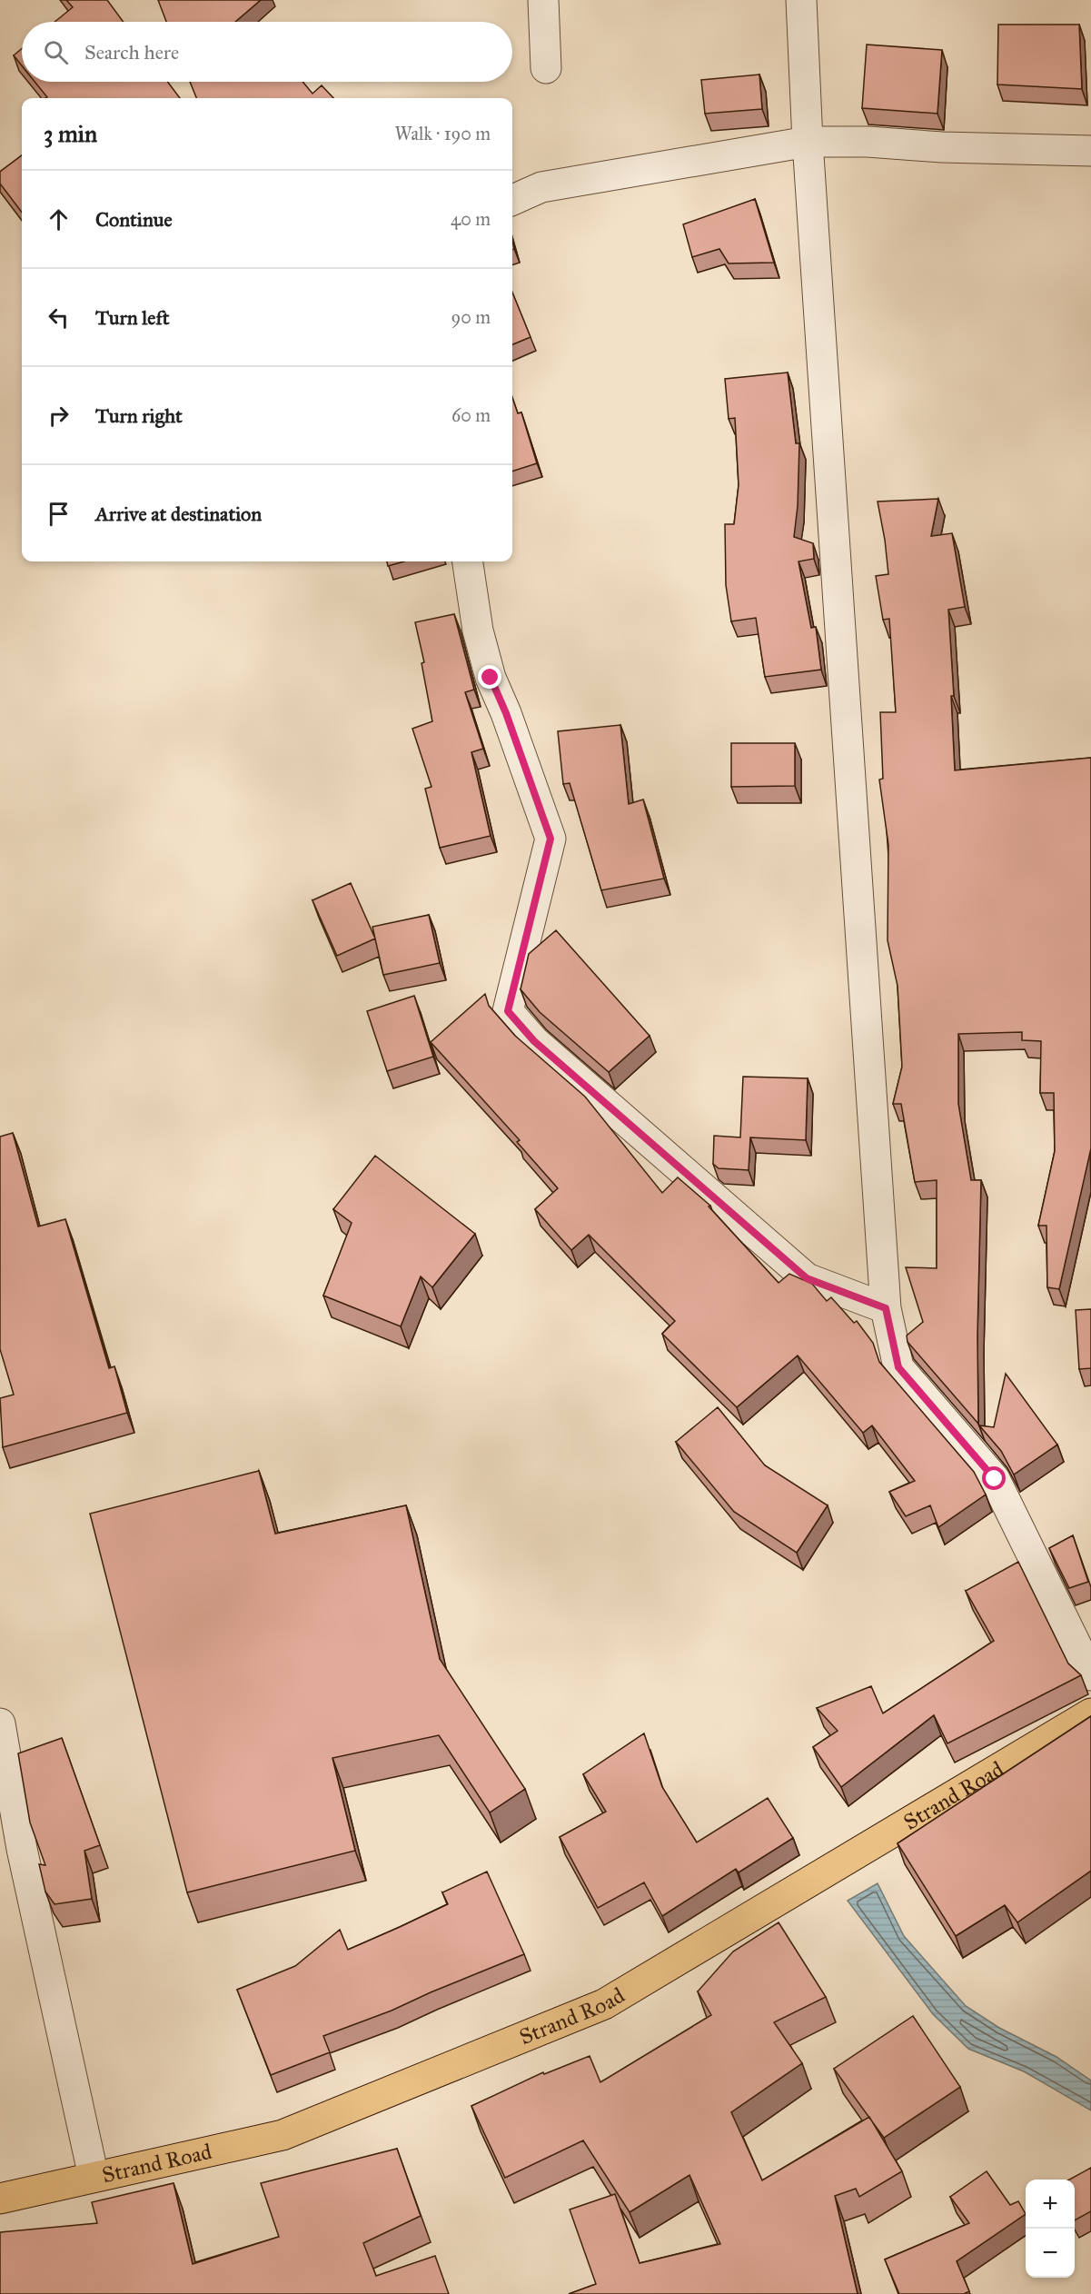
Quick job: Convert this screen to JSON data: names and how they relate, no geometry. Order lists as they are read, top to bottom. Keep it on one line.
{"streets":{"main road":["Strand Road"]},"page":{"search":"Search here","heading":["3 min","Walk · 190 m"],"list":[["Continue","40 m"],["Turn left","90 m"],["Turn right","60 m"],"Arrive at destination"],"map_buttons":["+","−"]}}
